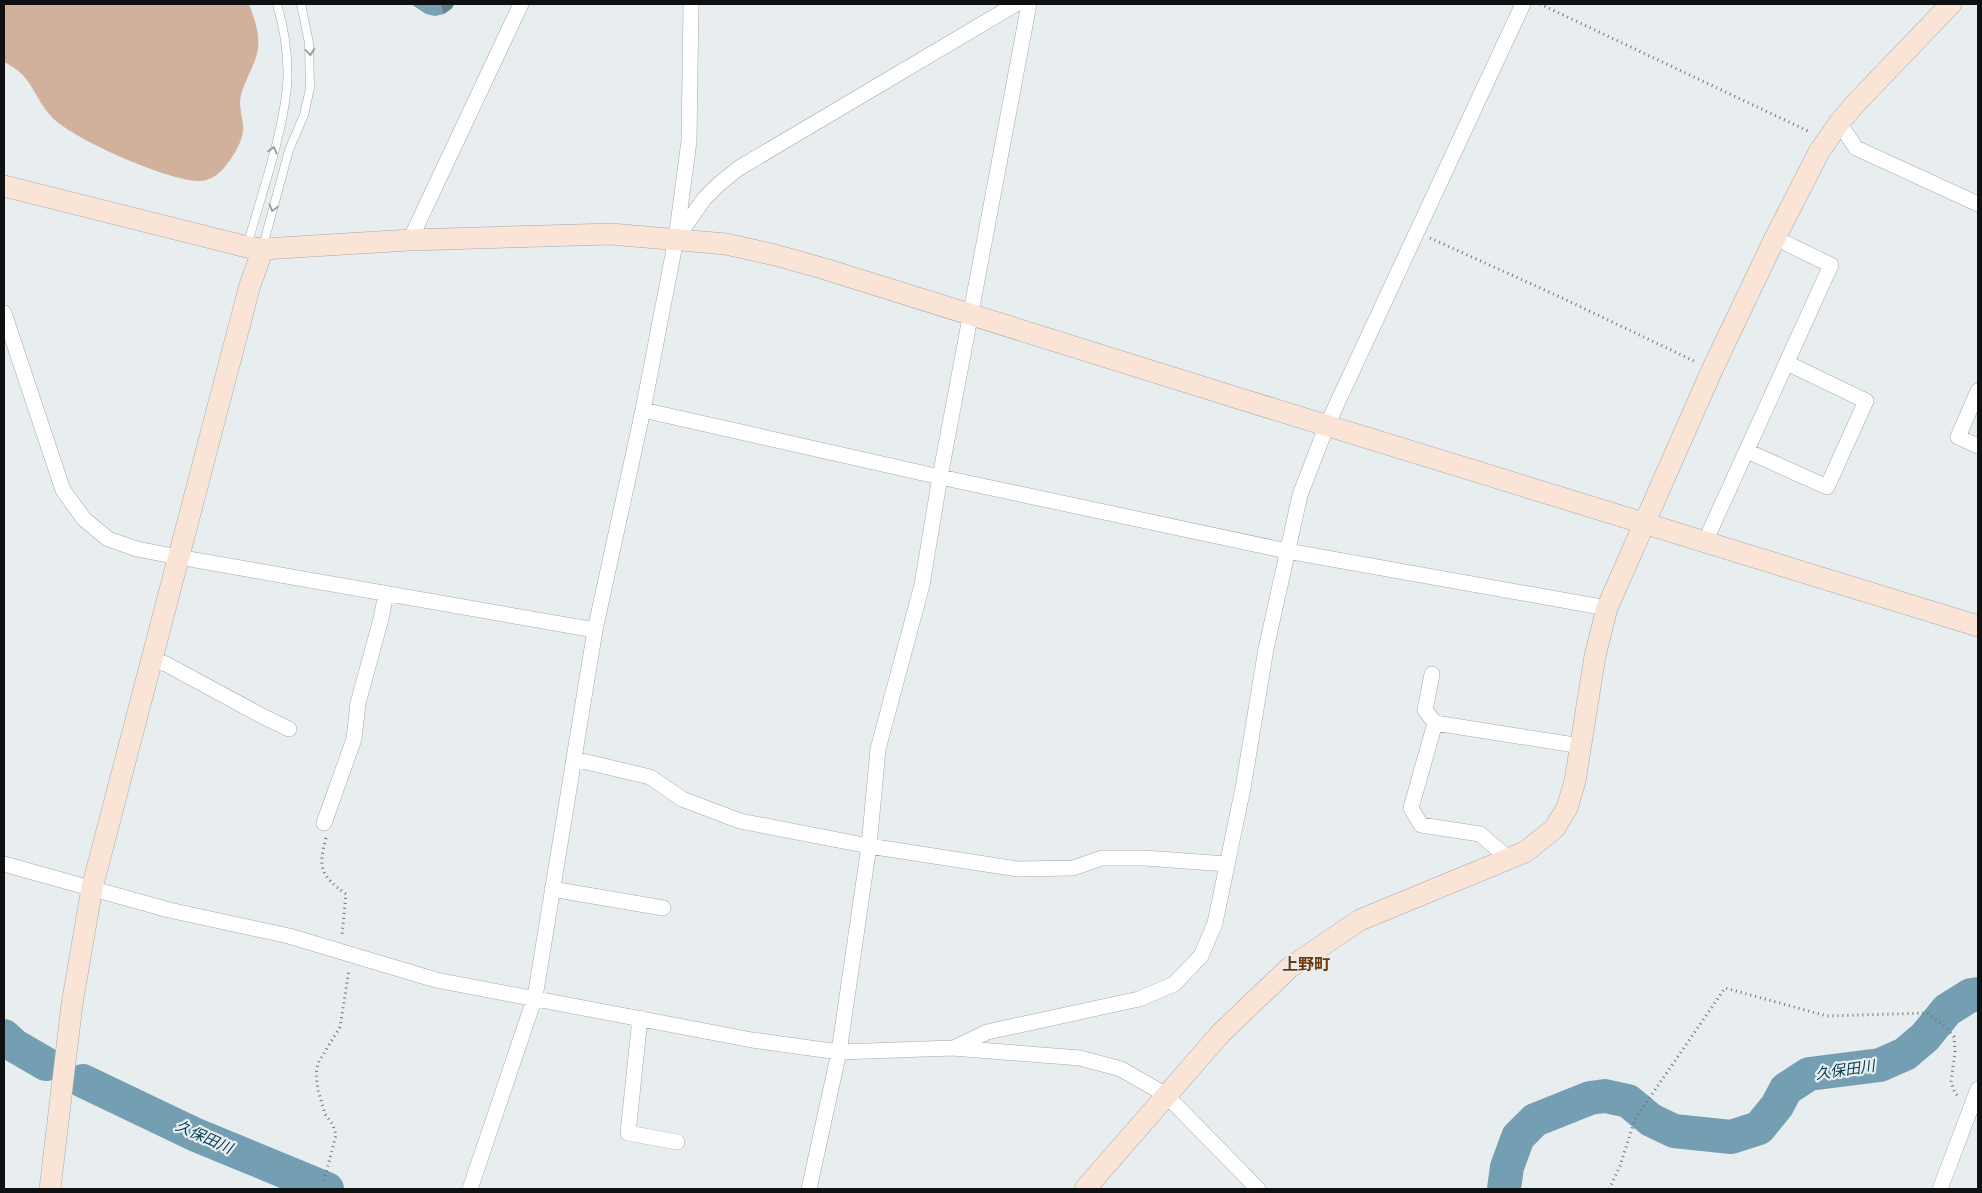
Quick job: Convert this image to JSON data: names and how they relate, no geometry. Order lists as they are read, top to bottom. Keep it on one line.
{"districts":["上野町"],"water":["久保田川"]}
